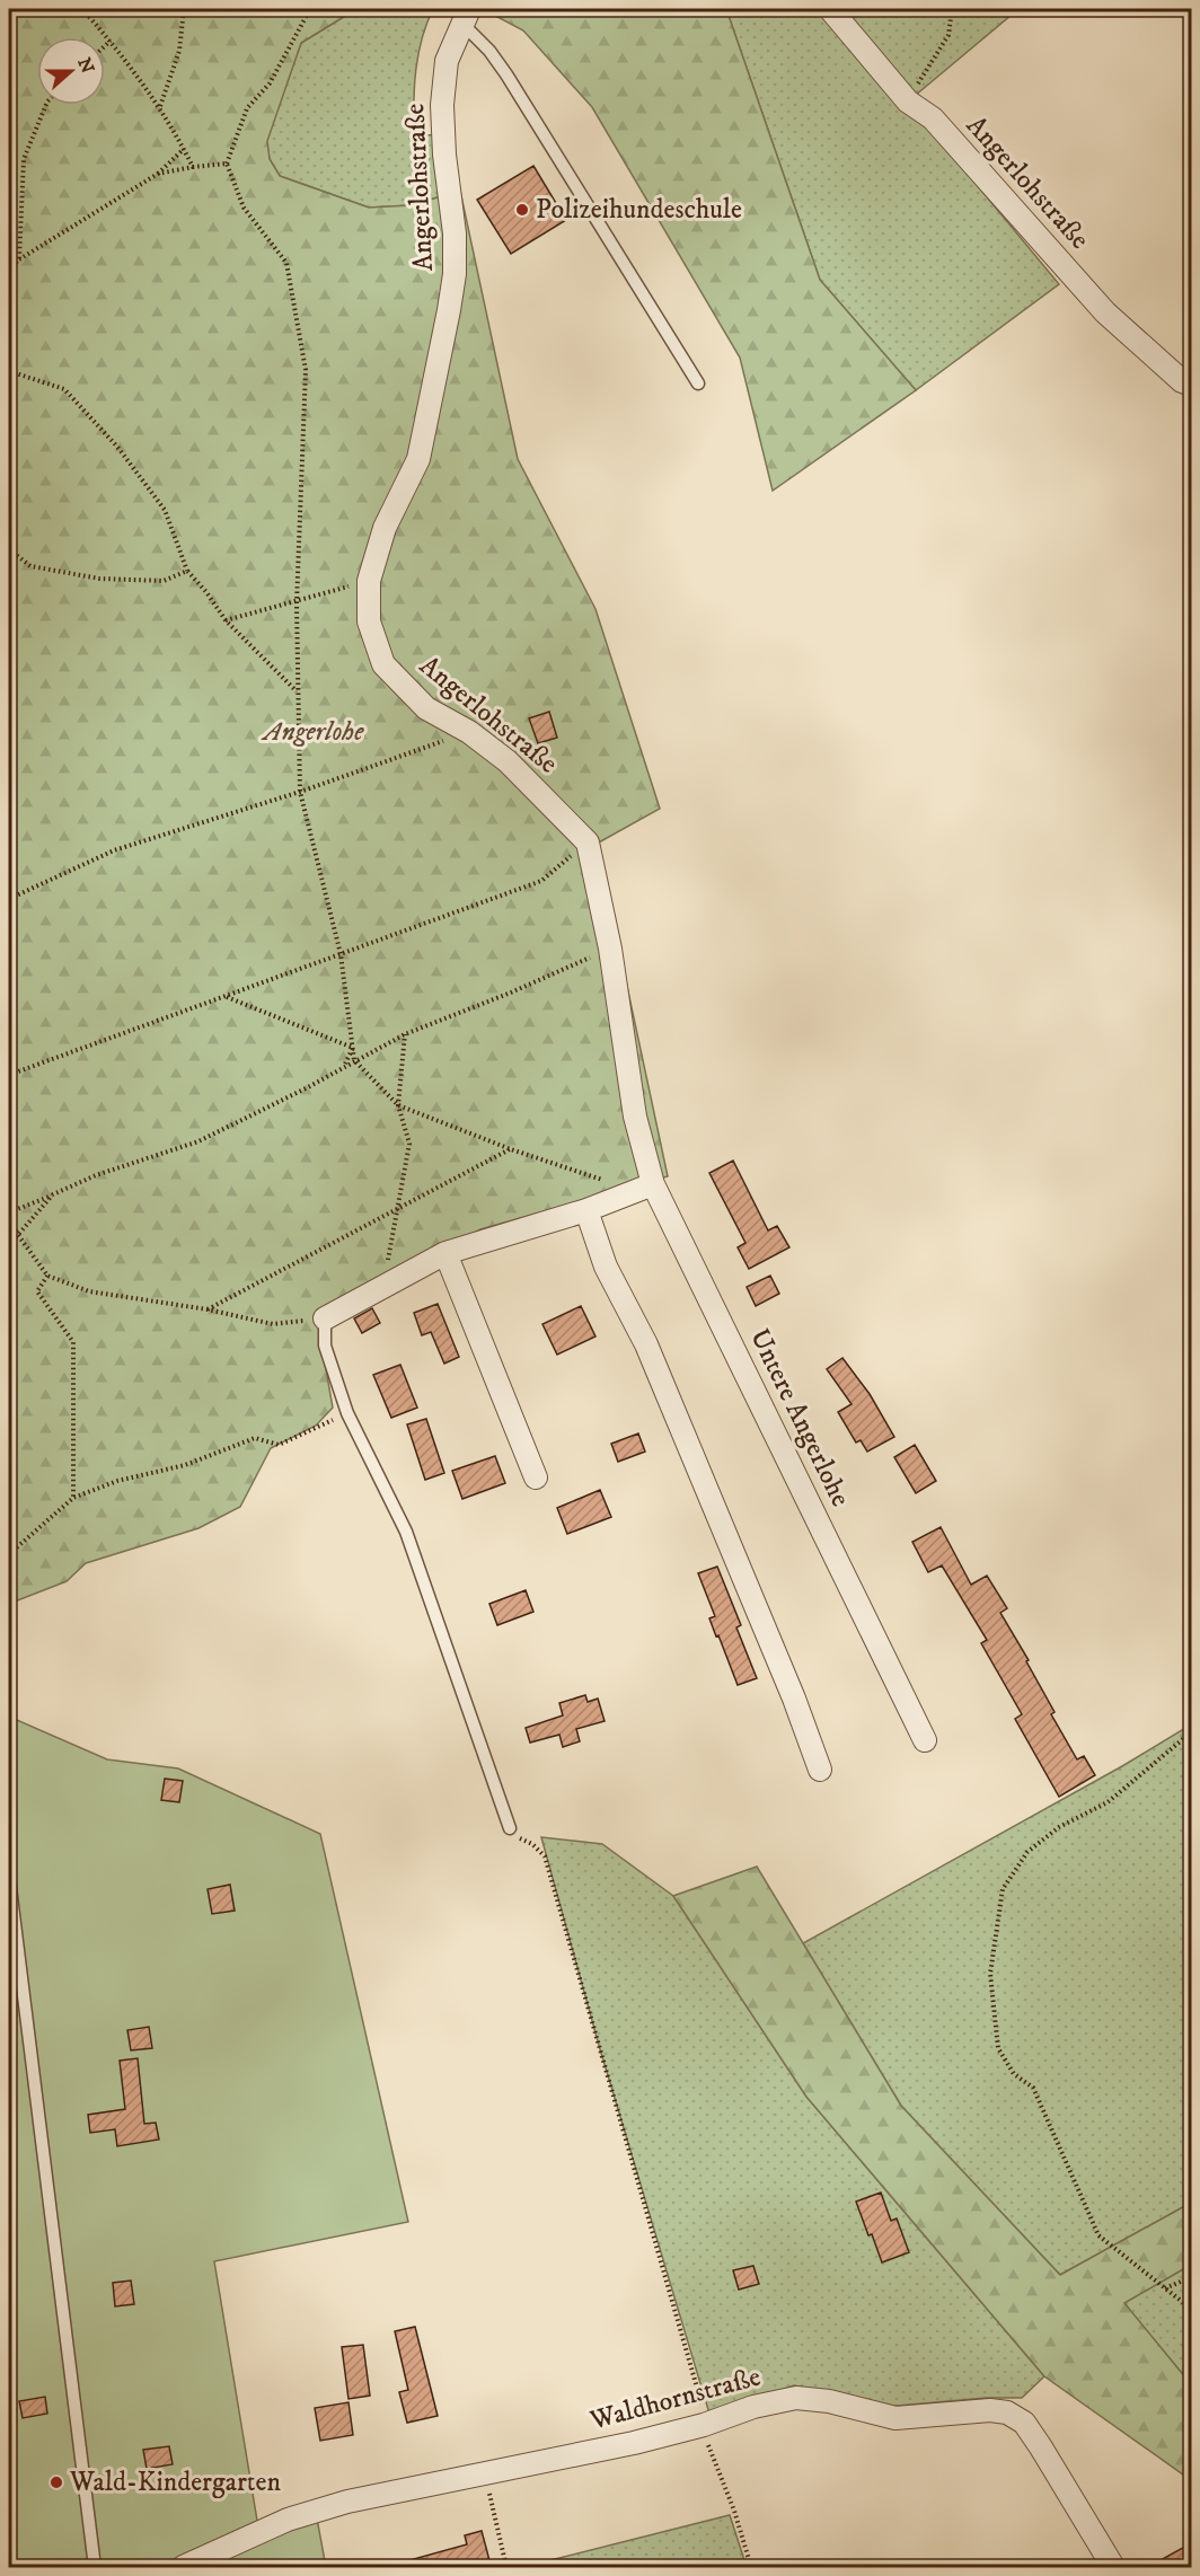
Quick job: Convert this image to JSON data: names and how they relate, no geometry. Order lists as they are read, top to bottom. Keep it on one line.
{"streets":{"street":["Angerlohstraße","Untere Angerlohe","Waldhornstraße"]},"parks":["Angerlohe"],"places":["Polizeihundeschule","Wald-Kindergarten"],"north":"right"}
